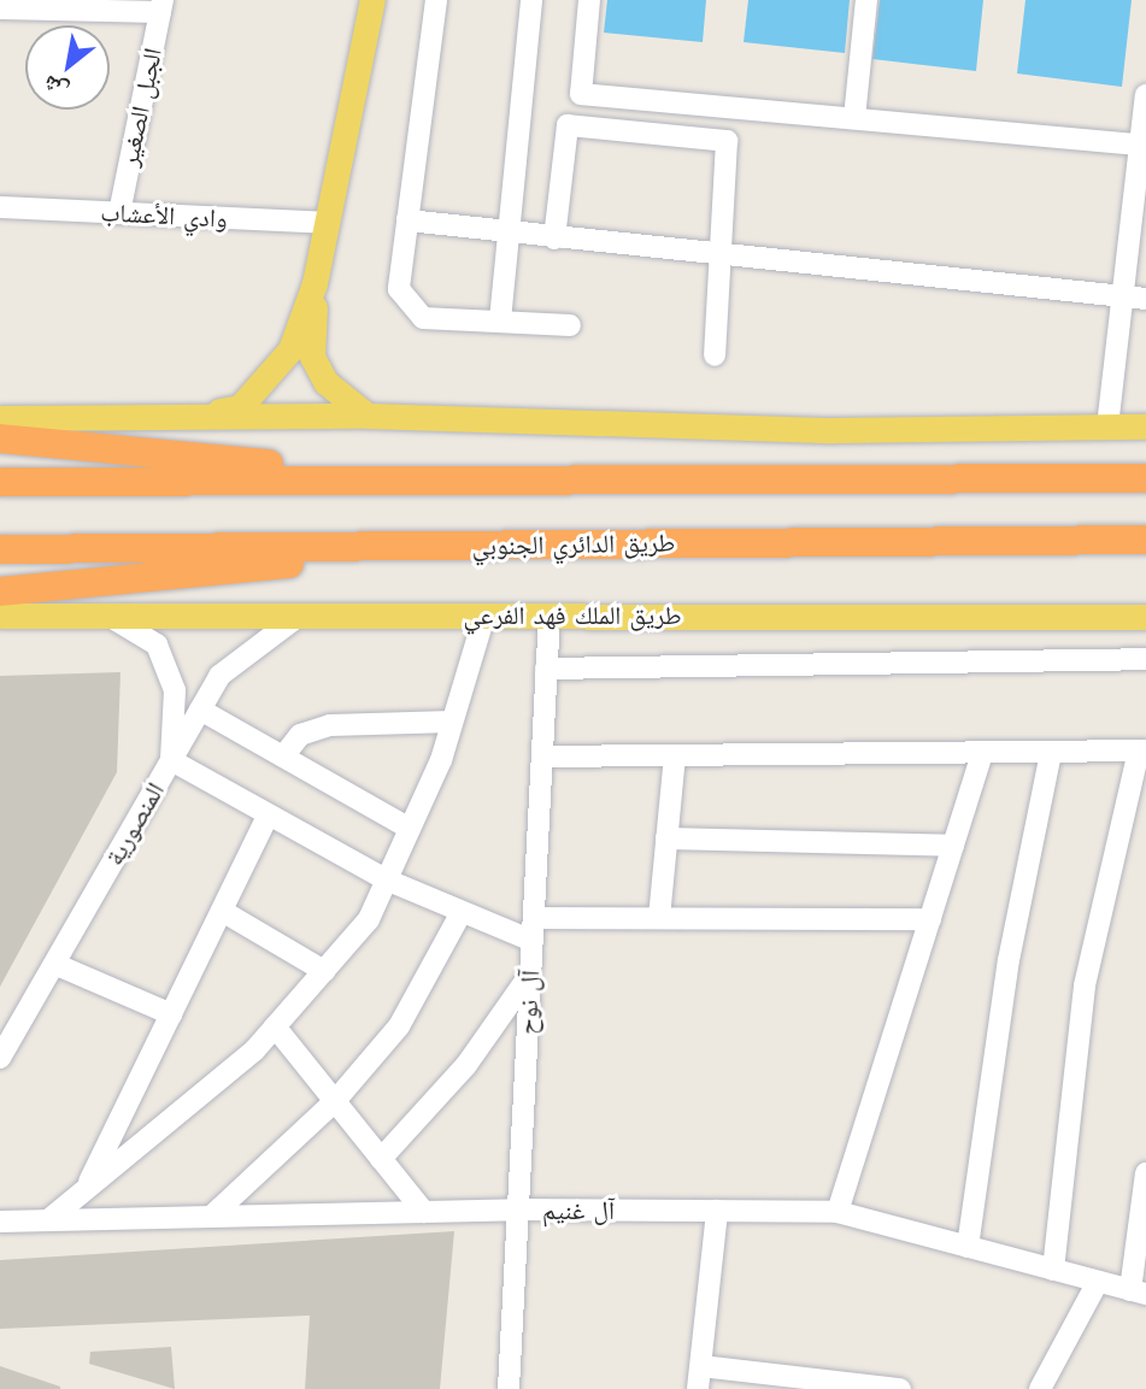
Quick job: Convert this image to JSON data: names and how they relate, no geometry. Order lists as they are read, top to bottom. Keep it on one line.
{"streets":{"highway":["طريق الدائري الجنوبي"],"main road":["طريق الملك فهد الفرعي"],"street":["الجبل الصغير","وادي الأعشاب","المنصورية","آل نوح","آل غنيم"]},"crossings":[["الجبل الصغير","وادي الأعشاب"],["طريق الملك فهد الفرعي","المنصورية"],["طريق الملك فهد الفرعي","آل نوح"],["آل نوح","آل غنيم"]],"north":"bottom left"}
